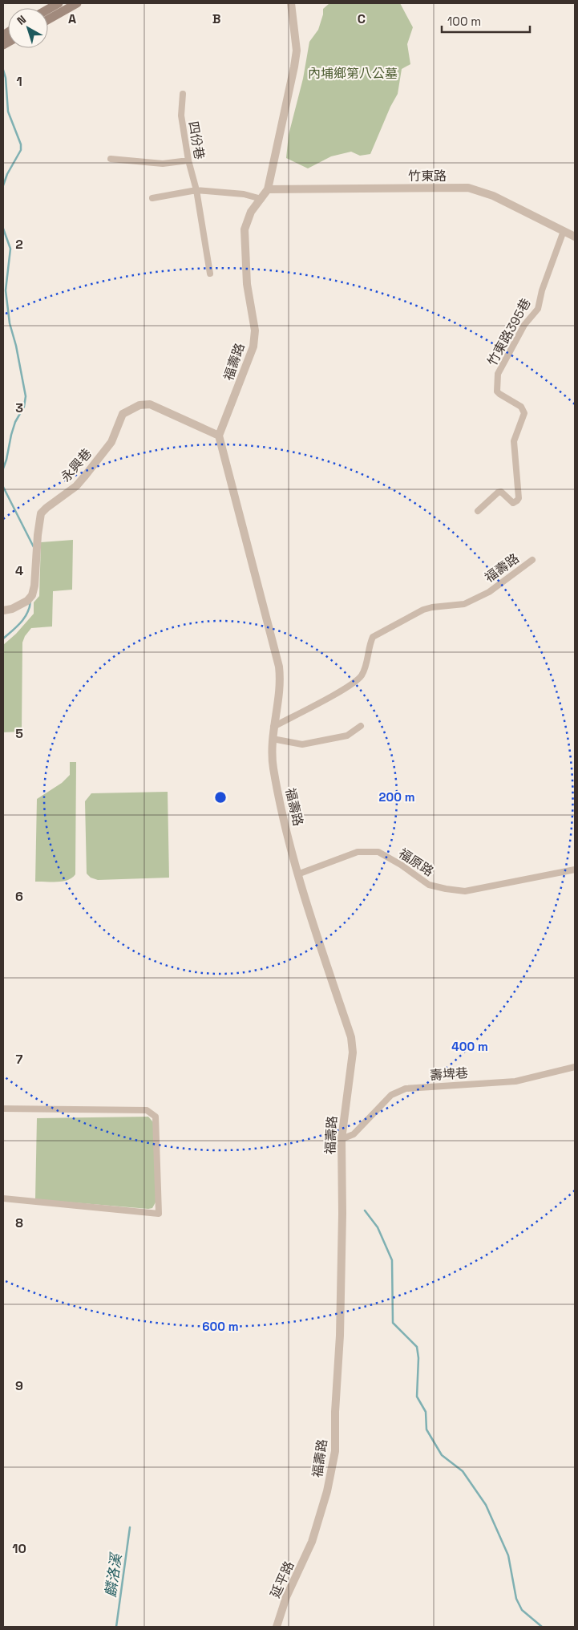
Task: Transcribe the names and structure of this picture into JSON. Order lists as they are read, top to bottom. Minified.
{"streets":{"street":["四份巷","竹東路","竹東路395巷","福壽路","永興巷","福原路","壽埤巷","延平路"]},"crossings":[["竹東路","竹東路395巷"],["竹東路","福壽路"],["福壽路","永興巷"],["福壽路","福原路"],["福壽路","壽埤巷"],["福壽路","延平路"]],"water":["麟洛溪"],"parks":["內埔鄉第八公墓"],"scale_bar":"100 m","north":"top left","grid":{"columns":["A","B","C"],"rows":["1","2","3","4","5","6","7","8","9","10"]},"rings":["200 m","400 m","600 m"]}
